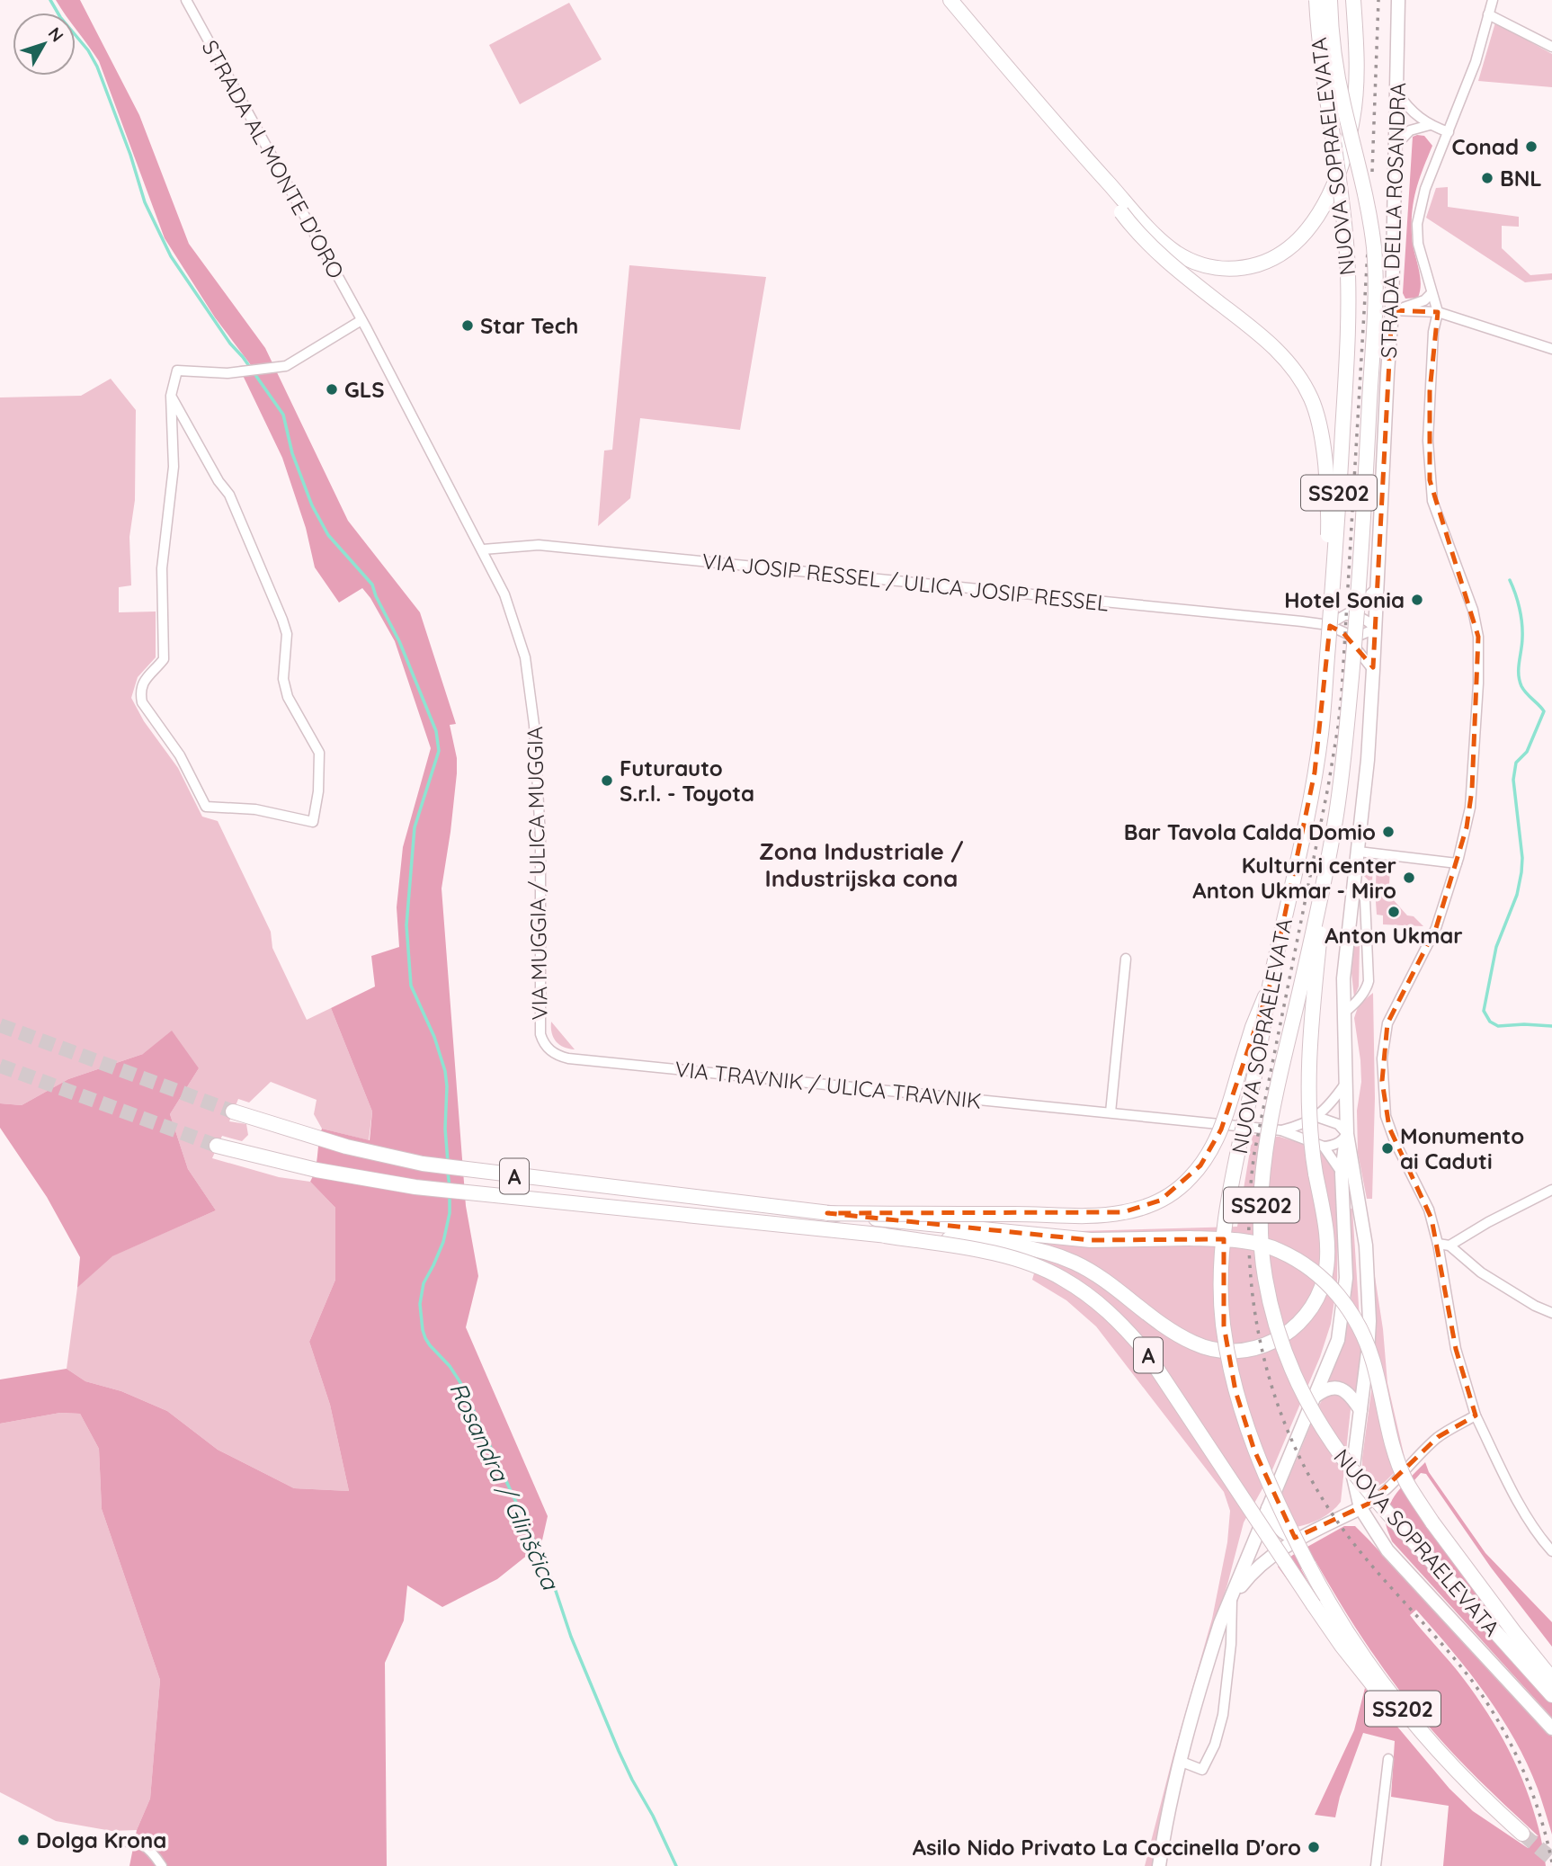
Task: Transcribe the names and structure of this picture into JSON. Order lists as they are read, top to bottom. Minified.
{"streets":{"highway":["NUOVA SOPRAELEVATA","SS202","A"],"main road":["STRADA DELLA ROSANDRA"],"street":["STRADA AL MONTE D'ORO","VIA JOSIP RESSEL / ULICA JOSIP RESSEL","VIA MUGGIA / ULICA MUGGIA","VIA TRAVNIK / ULICA TRAVNIK"]},"crossings":[["NUOVA SOPRAELEVATA","A"],["STRADA AL MONTE D'ORO","VIA MUGGIA / ULICA MUGGIA"],["STRADA DELLA ROSANDRA","VIA JOSIP RESSEL / ULICA JOSIP RESSEL"],["STRADA DELLA ROSANDRA","VIA TRAVNIK / ULICA TRAVNIK"],["VIA JOSIP RESSEL / ULICA JOSIP RESSEL","VIA MUGGIA / ULICA MUGGIA"],["VIA MUGGIA / ULICA MUGGIA","VIA TRAVNIK / ULICA TRAVNIK"]],"districts":["Zona Industriale / Industrijska cona"],"water":["Rosandra / Glinščica"],"places":["Conad","BNL","Star Tech","GLS","Hotel Sonia","Futurauto S.r.l. - Toyota","Bar Tavola Calda Domio","Kulturni center Anton Ukmar - Miro","Anton Ukmar","Monumento ai Caduti","Dolga Krona","Asilo Nido Privato La Coccinella D'oro"],"north":"top right"}
